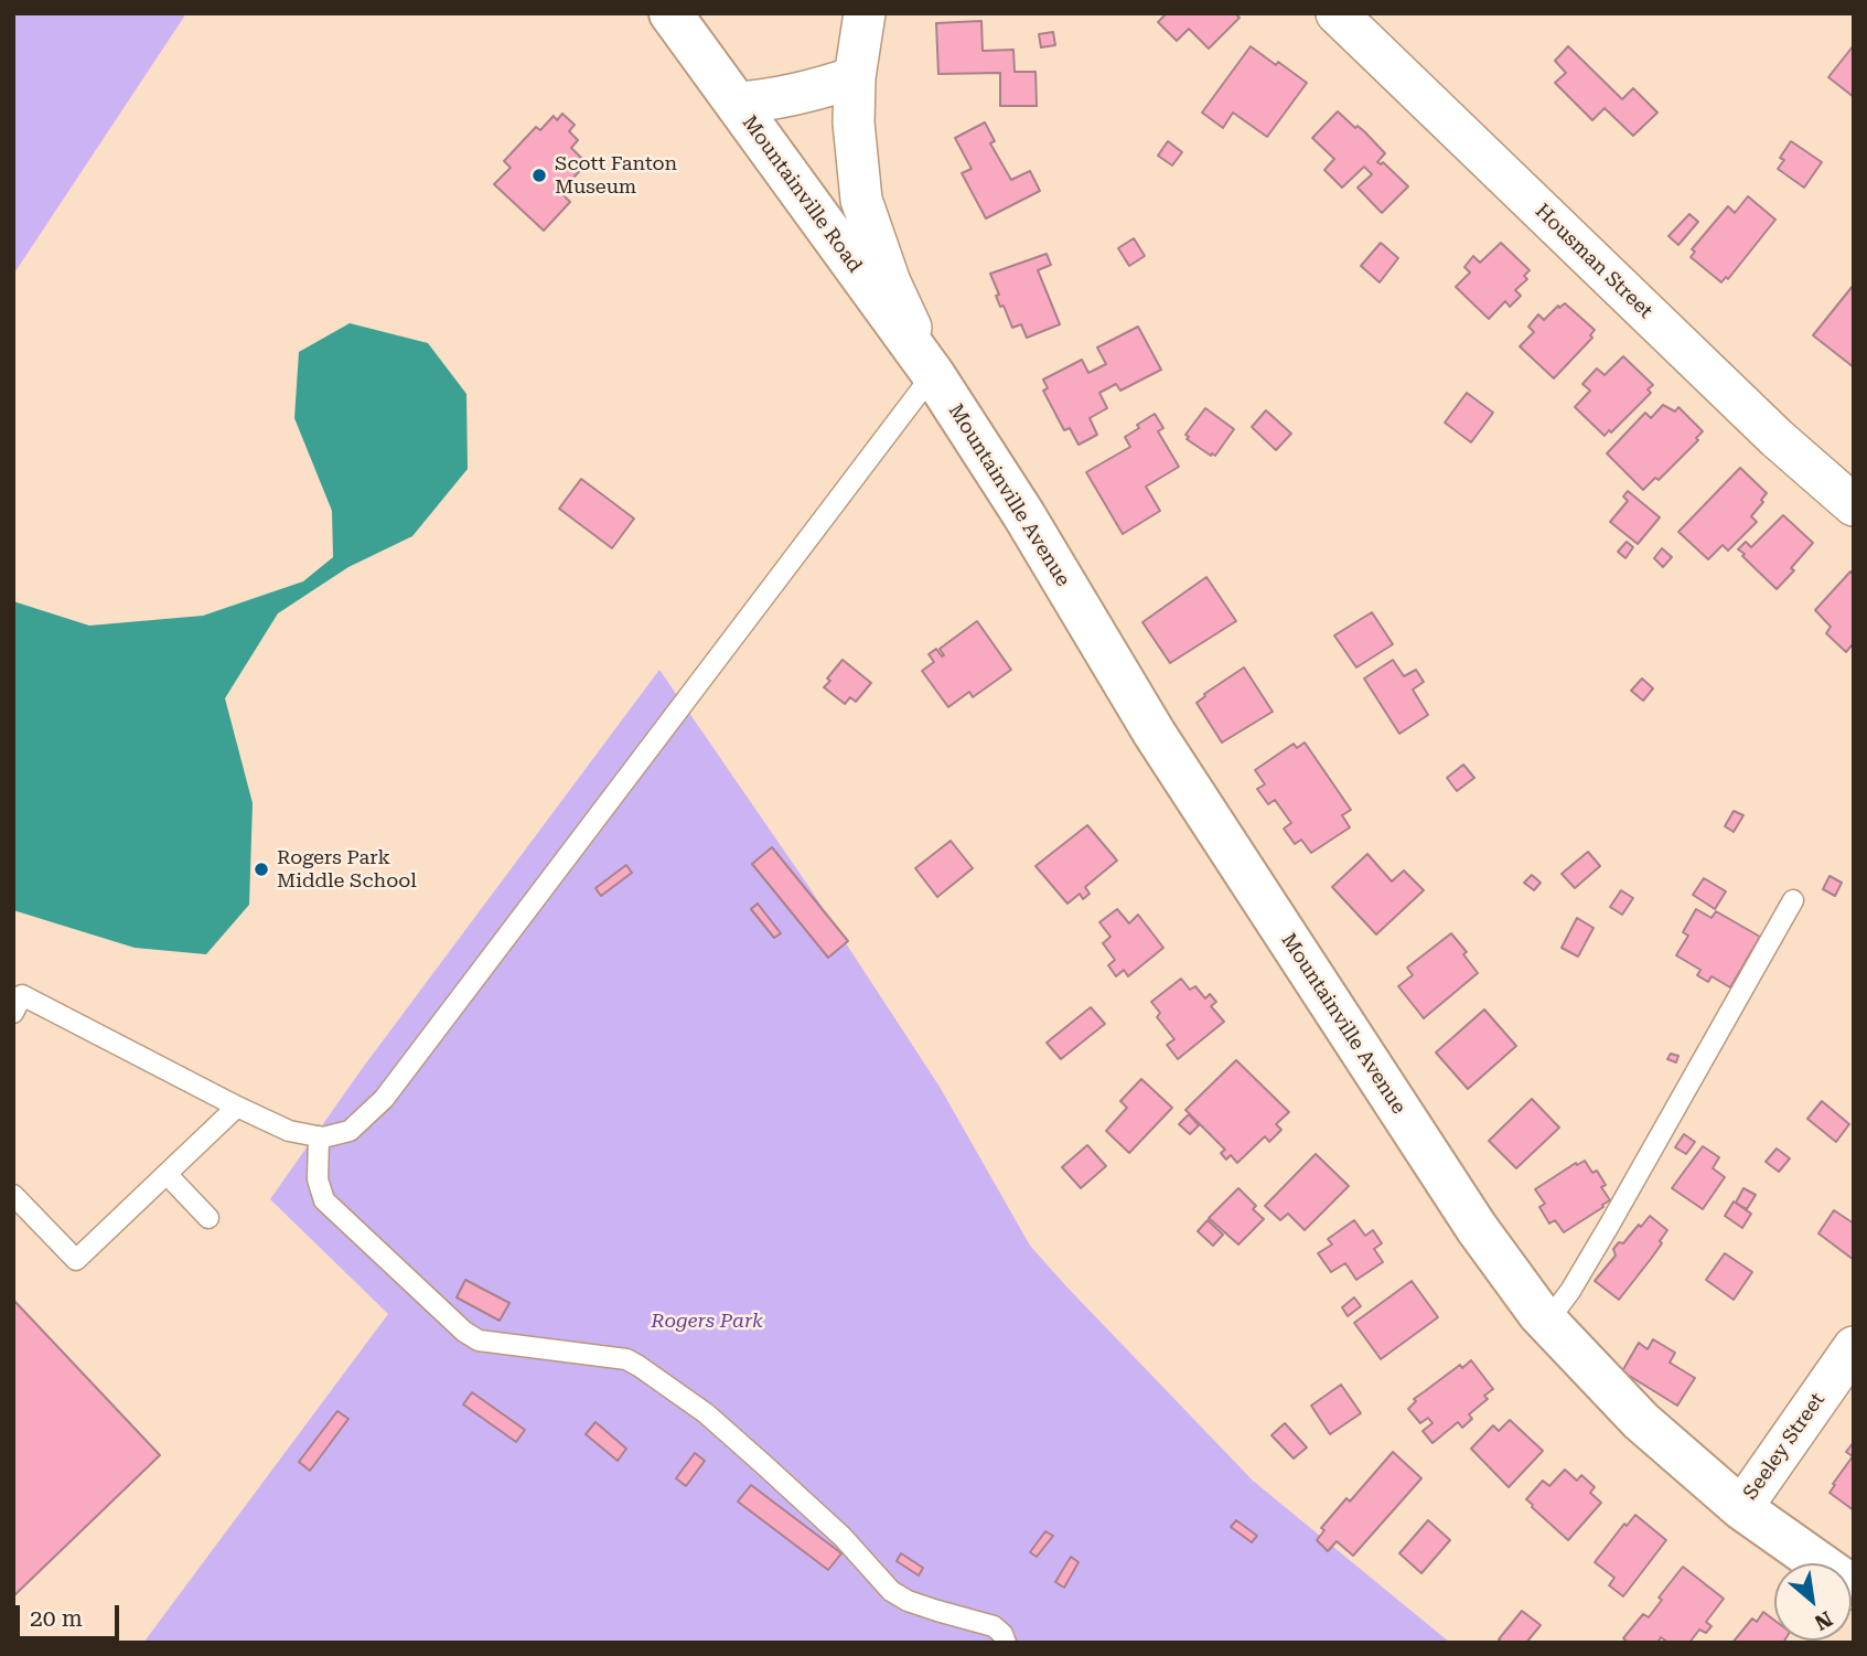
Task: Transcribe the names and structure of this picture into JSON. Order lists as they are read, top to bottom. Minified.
{"streets":{"street":["Mountainville Road","Housman Street","Mountainville Avenue","Seeley Street"]},"crossings":[["Mountainville Road","Mountainville Avenue"],["Mountainville Avenue","Seeley Street"]],"parks":["Rogers Park"],"places":["Scott Fanton Museum","Rogers Park Middle School"],"scale_bar":"20 m","north":"bottom right"}
